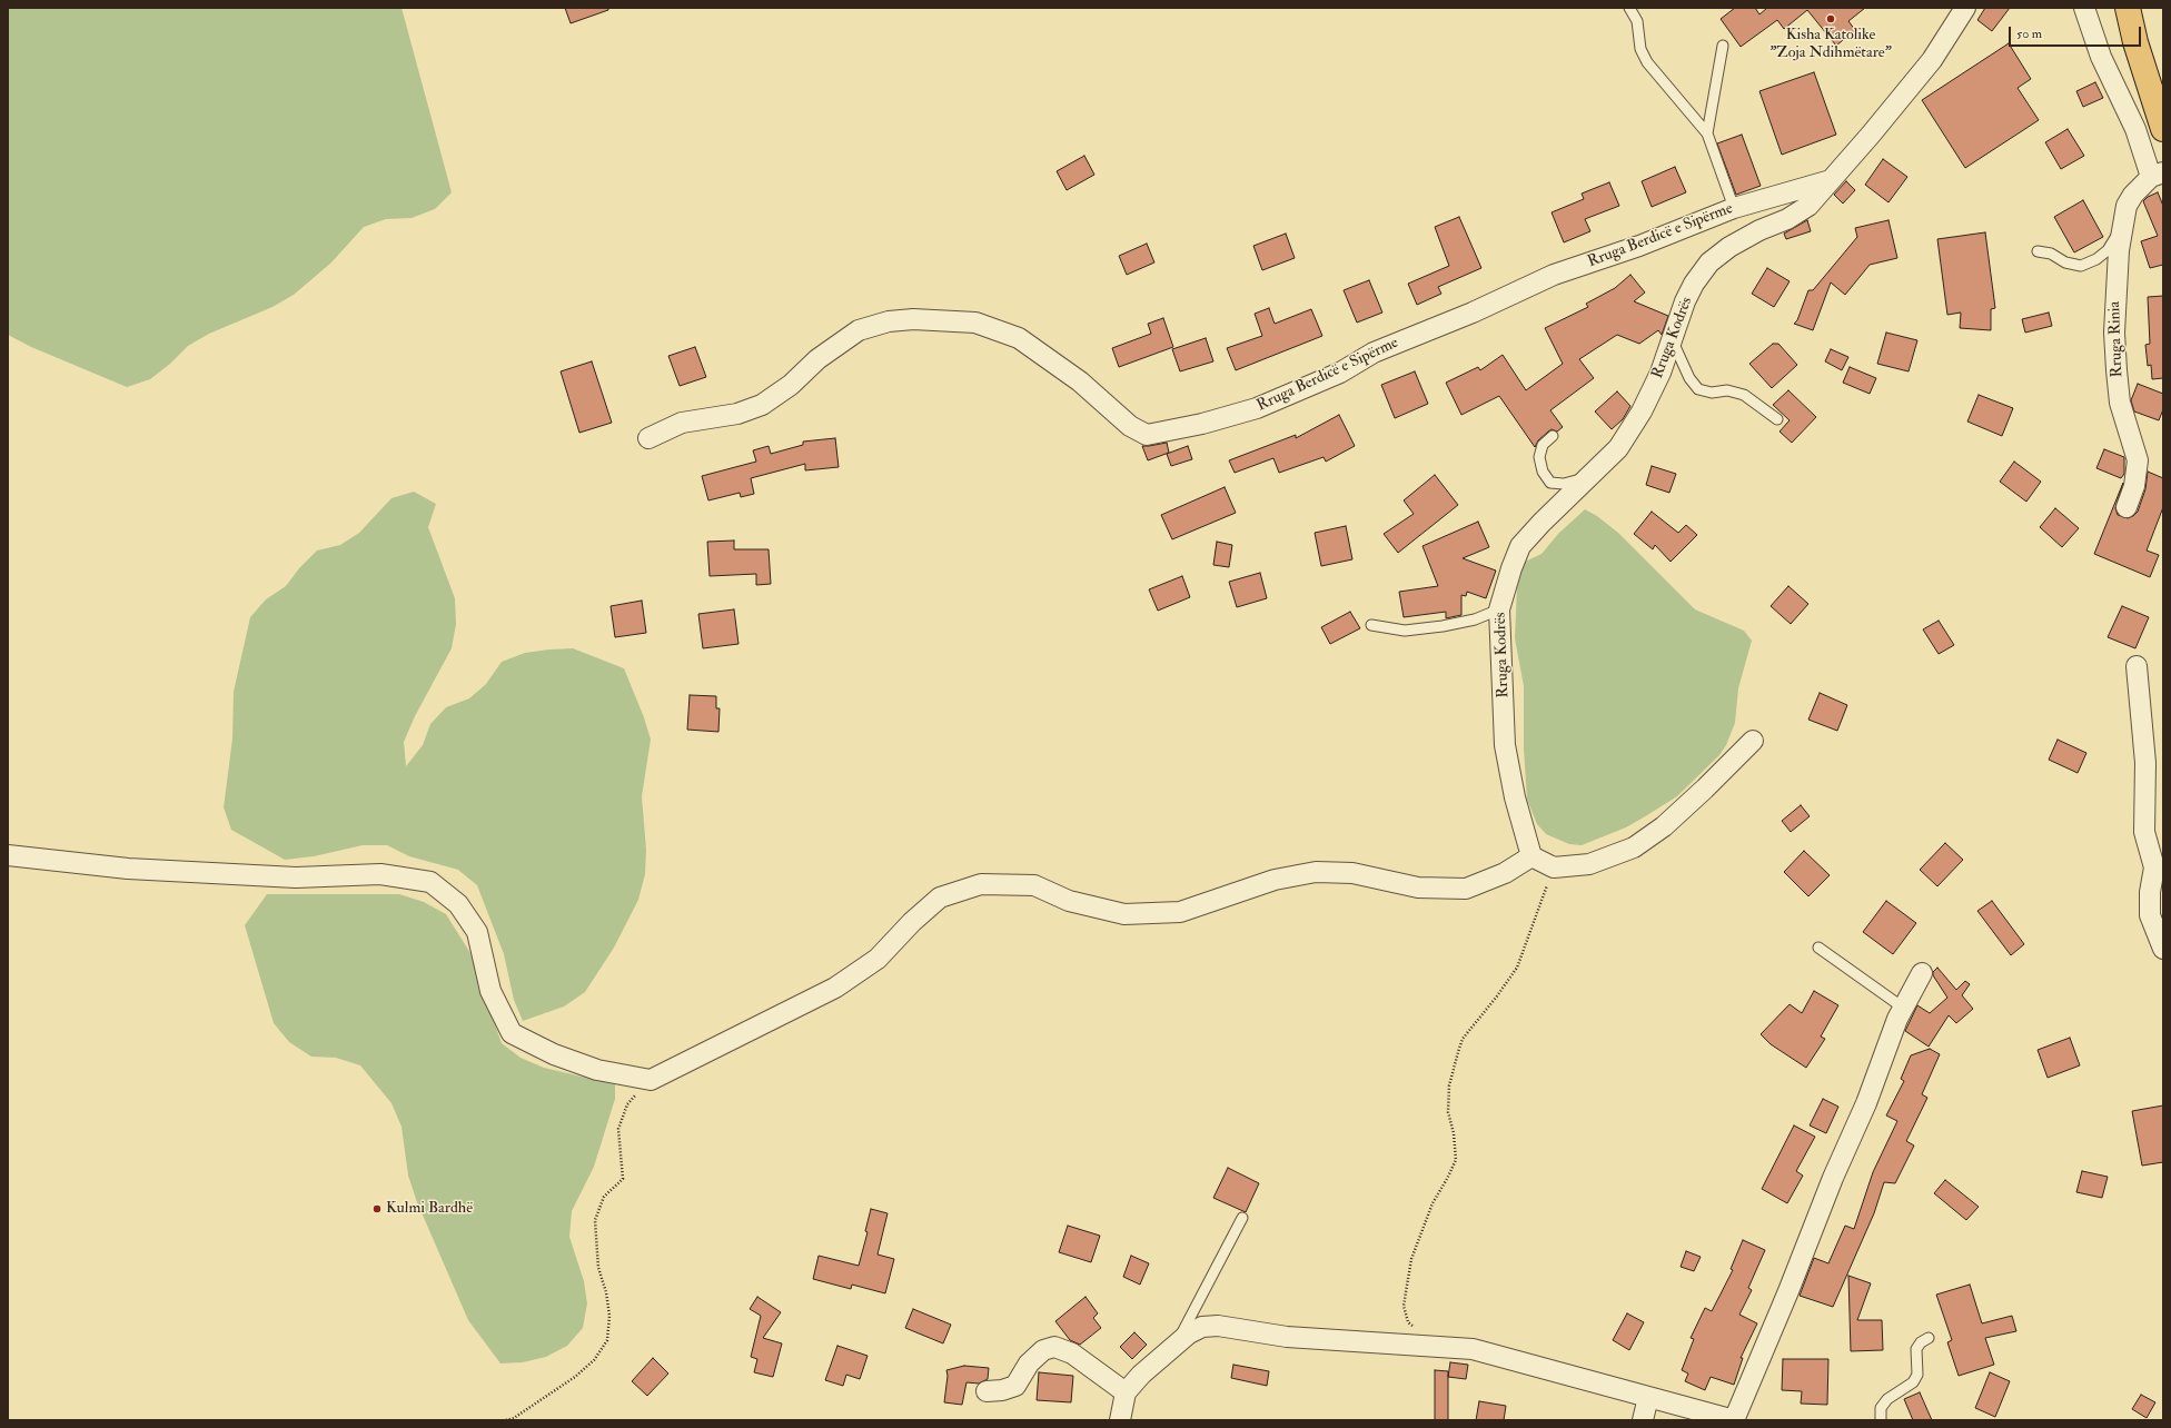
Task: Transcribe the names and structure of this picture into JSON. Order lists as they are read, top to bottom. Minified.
{"streets":{"street":["Rruga Berdicë e Sipërme","Rruga Kodrës","Rruga Rinia"]},"crossings":[["Rruga Berdicë e Sipërme","Rruga Kodrës"]],"places":["Kisha Katolike \"Zoja Ndihmëtare\"","Kulmi Bardhë"],"scale_bar":"50 m"}
